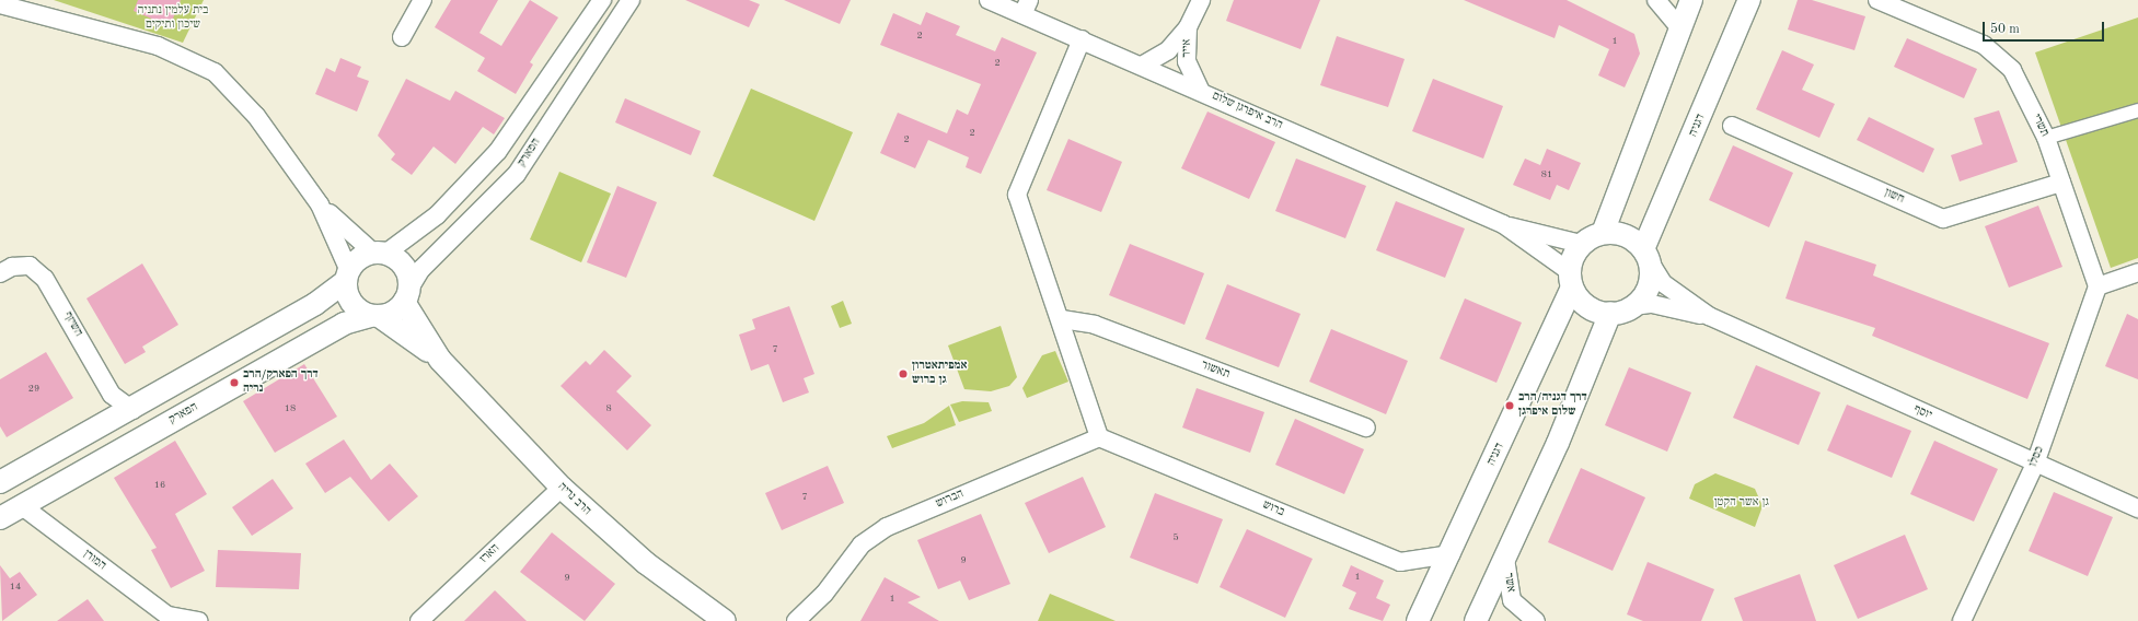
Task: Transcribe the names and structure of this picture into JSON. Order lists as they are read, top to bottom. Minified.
{"streets":{"street":["אייר","הרב איפרגן שלום","דגניה","תשרי","הפארק","חשון","השיזף","תאשור","יוסף","כסלו","הרב נריה","הברוש","ברוש","הארז","המורן","אשר"]},"crossings":[["אייר","הרב איפרגן שלום"],["הרב איפרגן שלום","דגניה"],["הרב איפרגן שלום","יוסף"],["דגניה","יוסף"],["דגניה","ברוש"],["תשרי","חשון"],["תשרי","כסלו"],["הפארק","הרב נריה"],["הפארק","המורן"],["יוסף","כסלו"],["הרב נריה","הארז"],["הברוש","ברוש"]],"parks":["בית עלמין נתניה שיכון ותיקים","גן אשר הקטן"],"places":["אמפיתאטרון גן ברוש","דרך הפארק/הרב נריה","דרך דגניה/הרב שלום איפרגן"],"house_numbers":["2","1","2","2","2","81","7","29","18","8","16","7","5","9","1","9","14","1"],"scale_bar":"50 m"}
